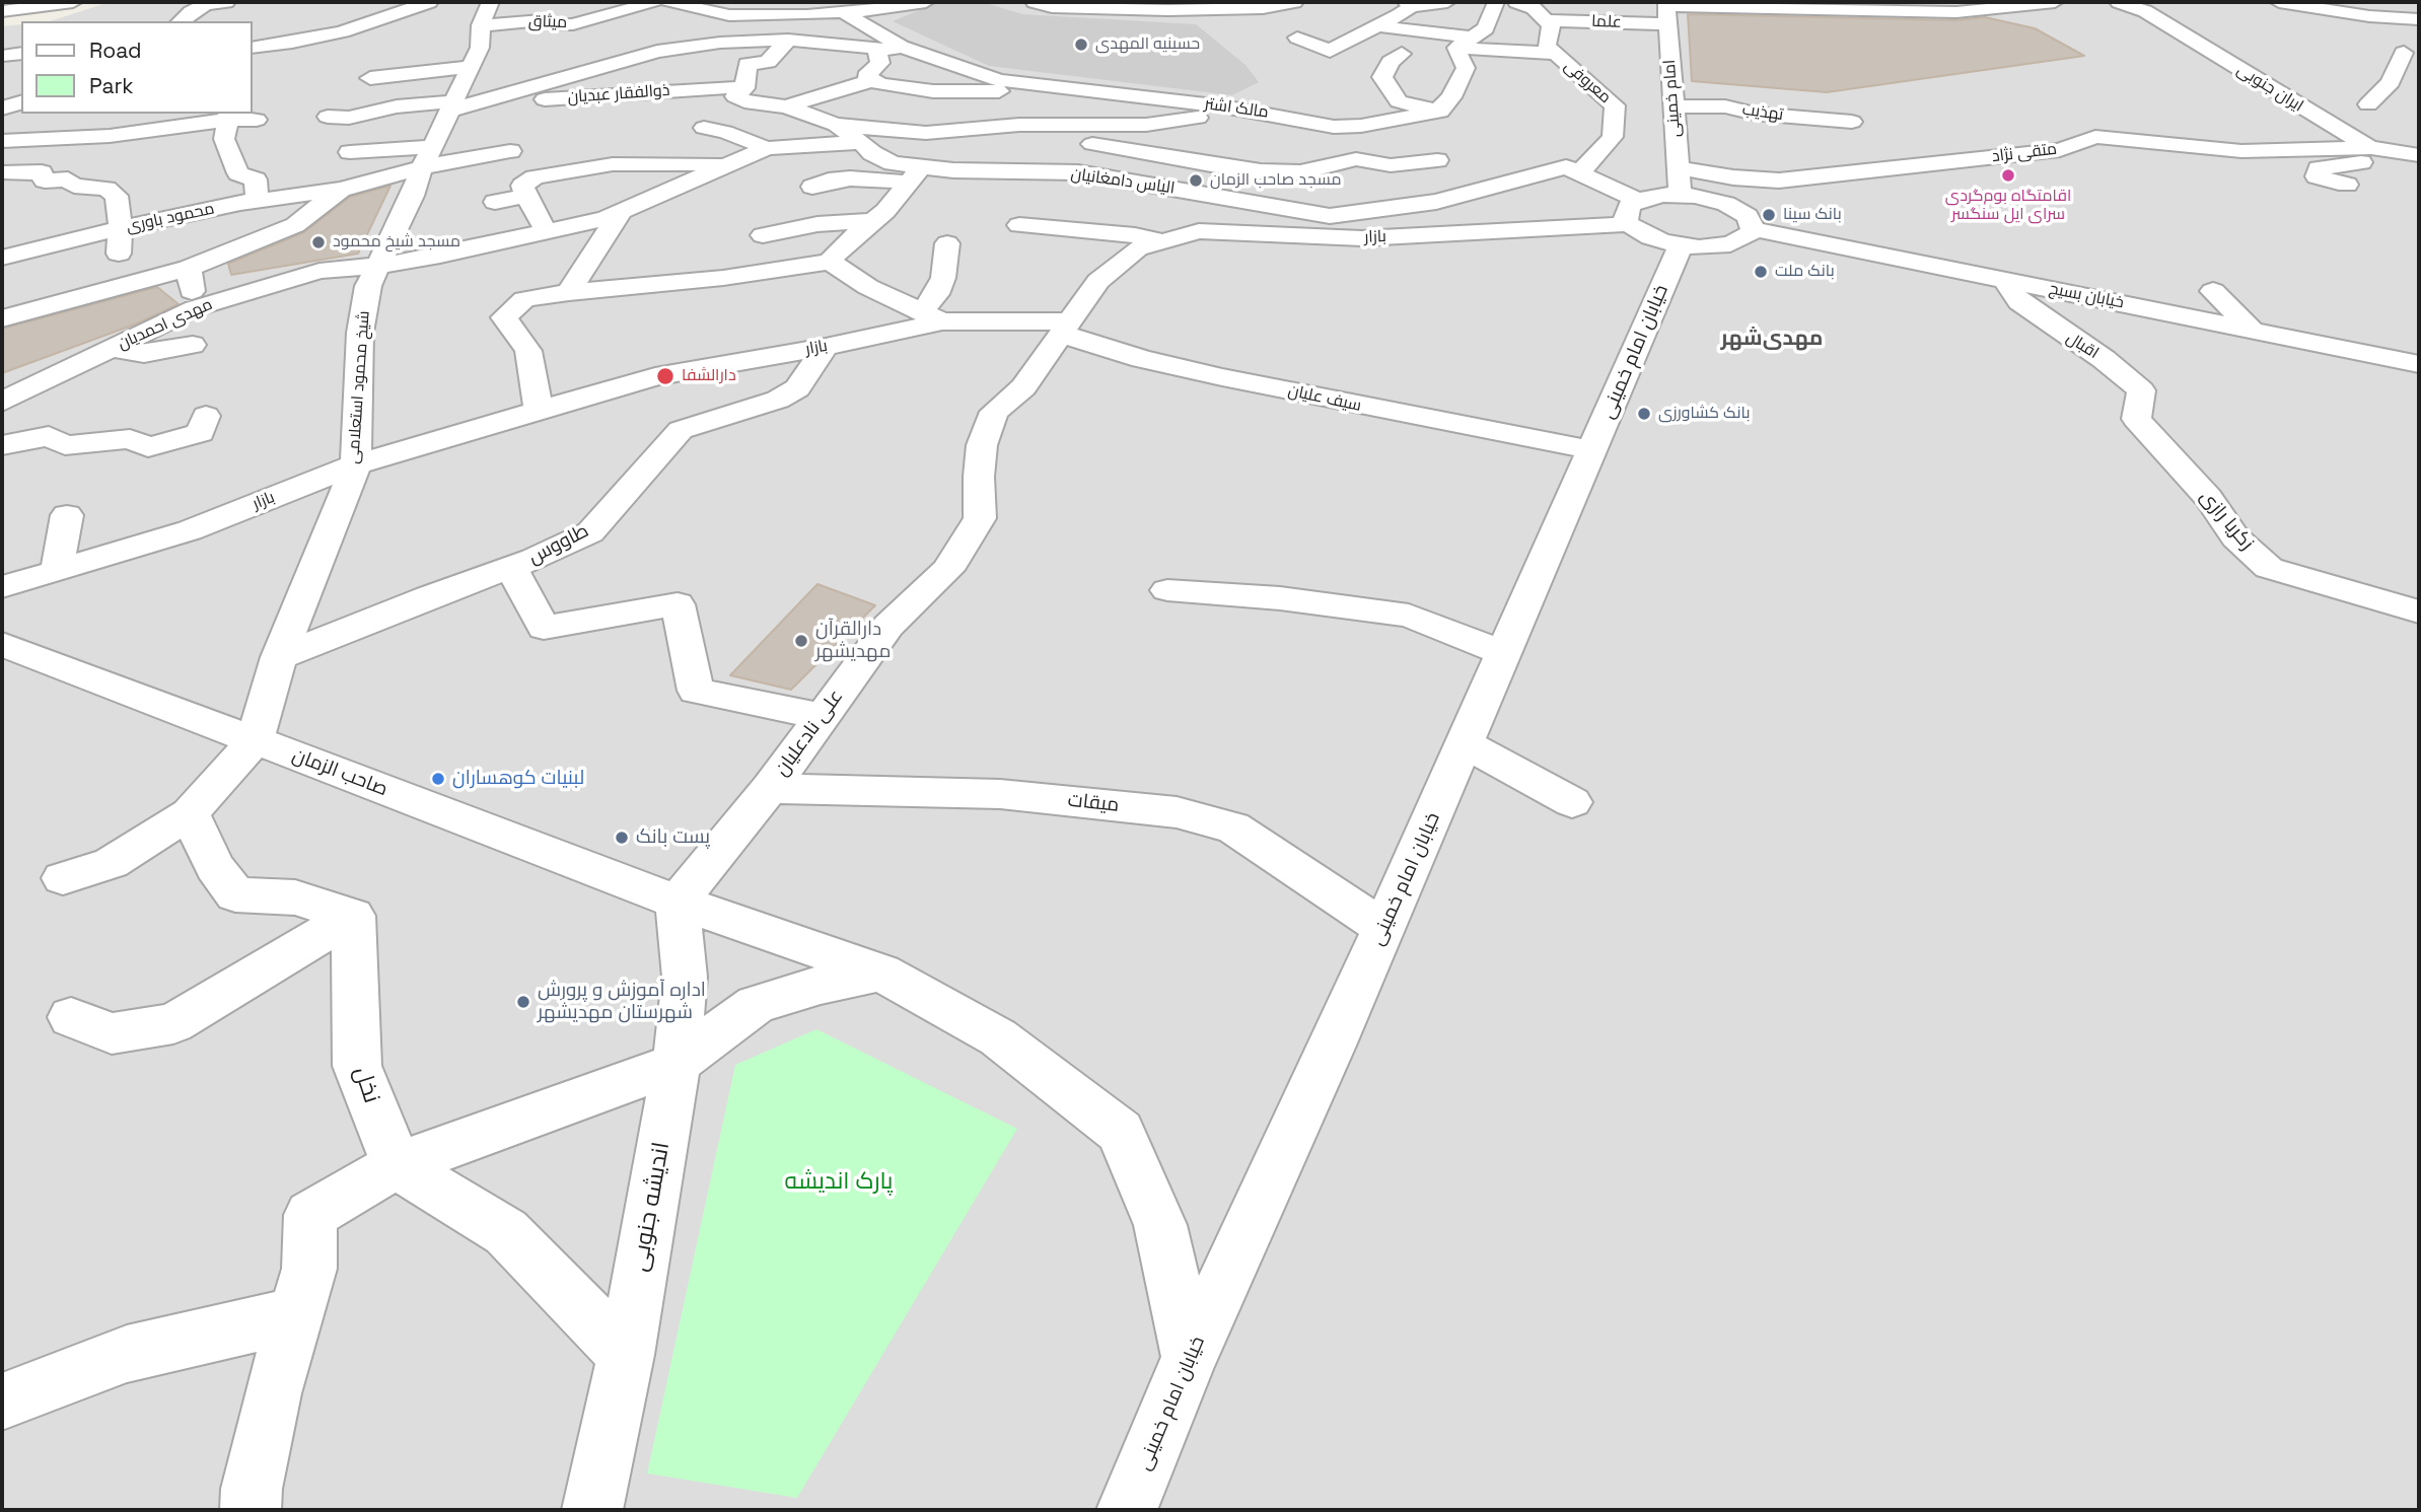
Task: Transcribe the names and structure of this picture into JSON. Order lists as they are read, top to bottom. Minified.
{"streets":{"street":["میثاق","علما","معروفی","ایران جنوبی","ذوالفقار عبدیان","امام خمینی","مالک اشتر","تهذیب","متقی نژاد","الیاس دامغانیان","محمود باوری","بازار","خیابان بسیج","مهدی احمدیان","اقبال","خیابان امام خمینی","شیخ محمود استعلامی","سیف علیان","زکریا رازی","طاووس","علی نادعلیان","صاحب الزمان","میقات","نخل","اندیشه جنوبی"]},"crossings":[["میثاق","شیخ محمود استعلامی"],["علما","معروفی"],["علما","امام خمینی"],["معروفی","الیاس دامغانیان"],["ایران جنوبی","متقی نژاد"],["ذوالفقار عبدیان","الیاس دامغانیان"],["امام خمینی","تهذیب"],["امام خمینی","متقی نژاد"],["بازار","شیخ محمود استعلامی"],["بازار","سیف علیان"],["بازار","طاووس"],["بازار","علی نادعلیان"],["خیابان بسیج","اقبال"],["مهدی احمدیان","شیخ محمود استعلامی"],["اقبال","زکریا رازی"],["خیابان امام خمینی","سیف علیان"],["خیابان امام خمینی","صاحب الزمان"],["خیابان امام خمینی","میقات"],["شیخ محمود استعلامی","طاووس"],["شیخ محمود استعلامی","صاحب الزمان"],["سیف علیان","علی نادعلیان"],["علی نادعلیان","صاحب الزمان"],["علی نادعلیان","میقات"],["علی نادعلیان","اندیشه جنوبی"],["صاحب الزمان","اندیشه جنوبی"]],"districts":["مهدی‌شهر"],"parks":["پارک اندیشه"],"places":["حسینیه المهدی","اقامتگاه بوم‌گردی سرای ایل سنگسر","مسجد صاحب الزمان","بانک سینا","مسجد شیخ محمود","بانک ملت","دارالشفا","بانک کشاورزی","دارالقرآن مهدیشهر","لبنیات کوهساران","پست بانک","اداره آموزش و پرورش شهرستان مهدیشهر"],"legend":["Road","Park"]}
